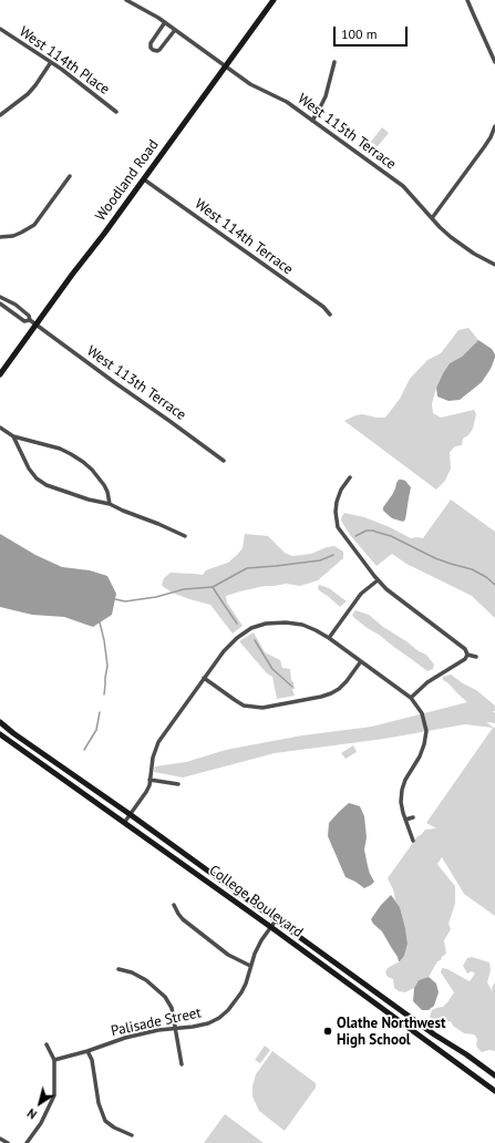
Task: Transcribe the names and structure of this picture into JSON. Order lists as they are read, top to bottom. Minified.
{"streets":{"main road":["Woodland Road","College Boulevard"],"street":["West 114th Place","West 115th Terrace","West 114th Terrace","West 113th Terrace","Palisade Street"]},"crossings":[["West 115th Terrace","Woodland Road"],["Woodland Road","West 114th Terrace"],["Woodland Road","West 113th Terrace"],["College Boulevard","Palisade Street"]],"places":["Olathe Northwest High School"],"scale_bar":"100 m","north":"bottom left"}
